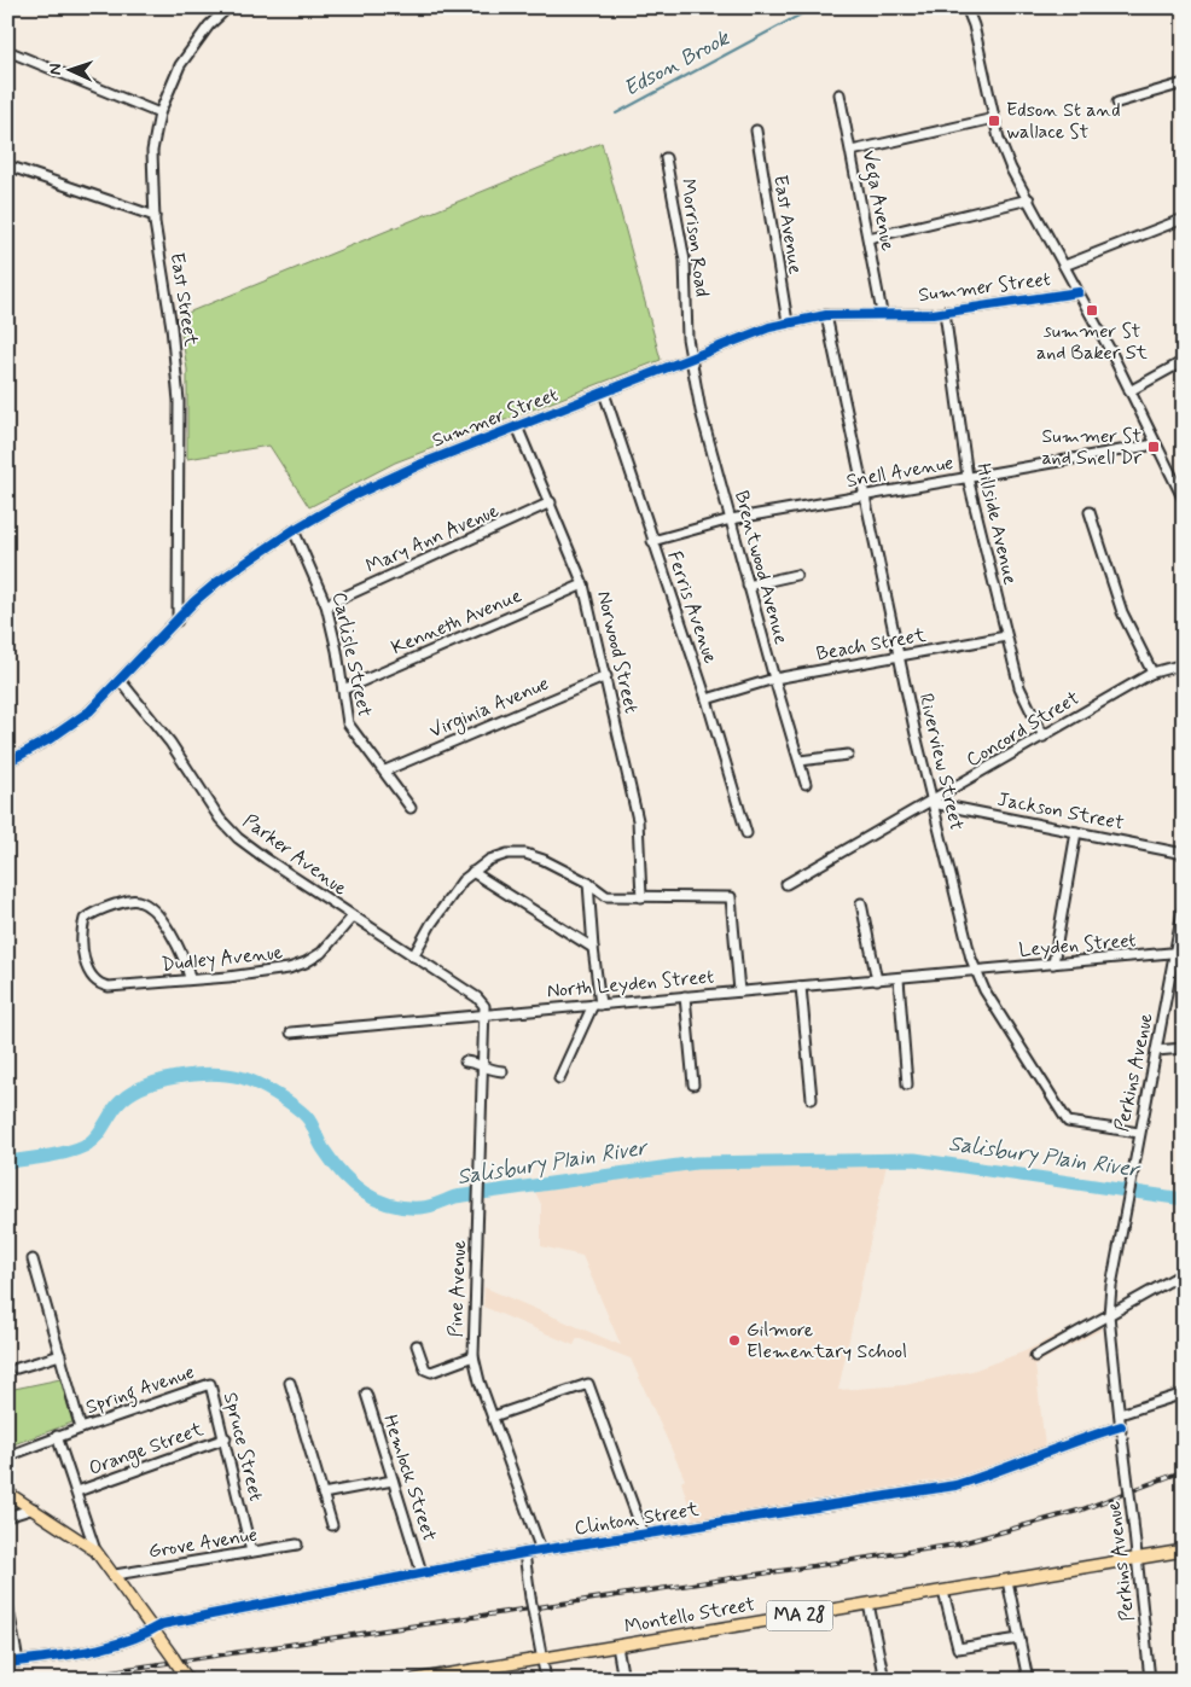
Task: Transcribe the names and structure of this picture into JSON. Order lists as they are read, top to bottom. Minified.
{"streets":{"main road":["Montello Street","MA 28"],"street":["Vega Avenue","East Avenue","Morrison Road","Summer Street","East Street","Snell Avenue","Hillside Avenue","Mary Ann Avenue","Brentwood Avenue","Ferris Avenue","Kenneth Avenue","Beach Street","Norwood Street","Carlisle Street","Virginia Avenue","Concord Street","Riverview Street","Jackson Street","Parker Avenue","Leyden Street","Dudley Avenue","North Leyden Street","Perkins Avenue","Pine Avenue","Spring Avenue","Spruce Street","Orange Street","Hemlock Street","Clinton Street","Grove Avenue"]},"crossings":[["Vega Avenue","Summer Street"],["East Avenue","Summer Street"],["Morrison Road","Summer Street"],["Morrison Road","Brentwood Avenue"],["Summer Street","East Street"],["Summer Street","Snell Avenue"],["Summer Street","Hillside Avenue"],["Summer Street","Brentwood Avenue"],["Summer Street","Ferris Avenue"],["Summer Street","Norwood Street"],["Summer Street","Carlisle Street"],["Summer Street","Riverview Street"],["Summer Street","Parker Avenue"],["Snell Avenue","Hillside Avenue"],["Snell Avenue","Brentwood Avenue"],["Snell Avenue","Ferris Avenue"],["Snell Avenue","Riverview Street"],["Hillside Avenue","Beach Street"],["Hillside Avenue","Concord Street"],["Mary Ann Avenue","Norwood Street"],["Mary Ann Avenue","Carlisle Street"],["Brentwood Avenue","Beach Street"],["Ferris Avenue","Beach Street"],["Kenneth Avenue","Norwood Street"],["Kenneth Avenue","Carlisle Street"],["Beach Street","Riverview Street"],["Norwood Street","Virginia Avenue"],["Carlisle Street","Virginia Avenue"],["Concord Street","Riverview Street"],["Concord Street","Jackson Street"],["Riverview Street","Jackson Street"],["Riverview Street","Leyden Street"],["Riverview Street","North Leyden Street"],["Riverview Street","Perkins Avenue"],["Parker Avenue","Dudley Avenue"],["Parker Avenue","North Leyden Street"],["Parker Avenue","Pine Avenue"],["Leyden Street","North Leyden Street"],["Leyden Street","Perkins Avenue"],["North Leyden Street","Pine Avenue"],["Perkins Avenue","Clinton Street"],["Perkins Avenue","Montello Street"],["Pine Avenue","Clinton Street"],["Spring Avenue","Spruce Street"],["Spruce Street","Orange Street"],["Spruce Street","Grove Avenue"],["Hemlock Street","Clinton Street"]],"water":["Edson Brook","Salisbury Plain River"],"places":{"transit":["Edson St and wallace St","summer St and Baker St","Summer St and Snell Dr"],"other":["Gilmore Elementary School"]},"north":"left"}
